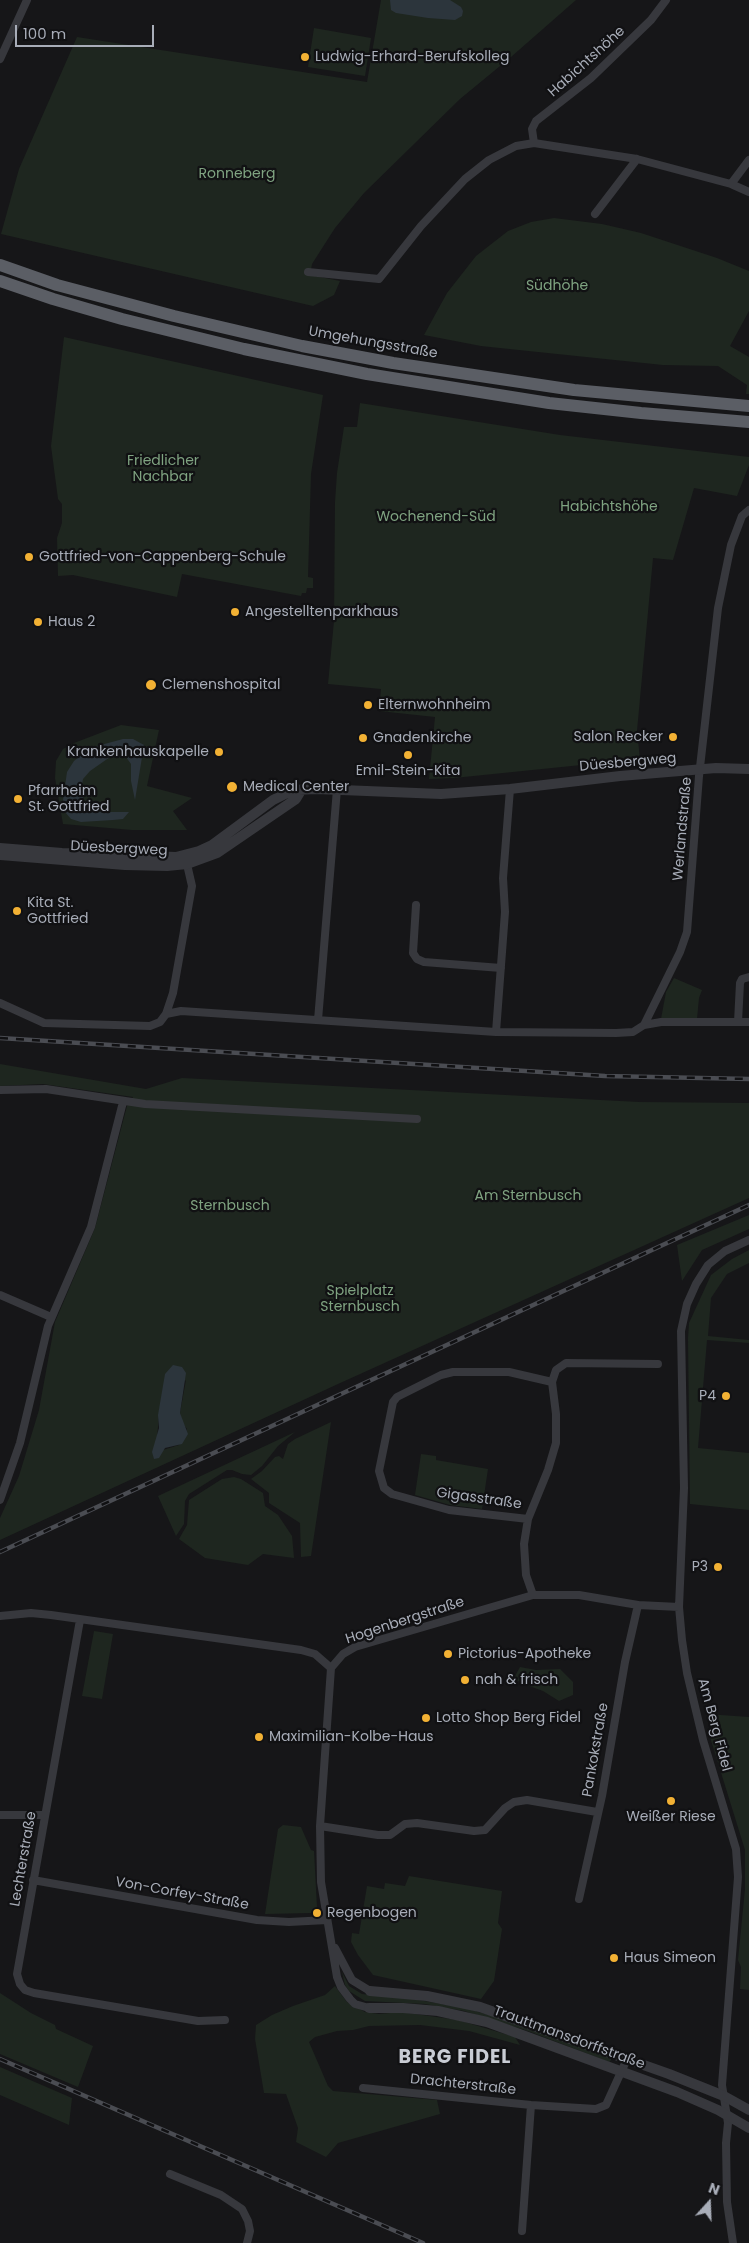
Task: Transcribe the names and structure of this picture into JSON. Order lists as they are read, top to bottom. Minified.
{"streets":{"highway":["Umgehungsstraße"],"street":["Habichtshöhe","Düesbergweg","Werlandstraße","Gigasstraße","Hogenbergstraße","Am Berg Fidel","Pankokstraße","Lechterstraße","Von-Corfey-Straße","Trauttmansdorffstraße","Drachterstraße"]},"crossings":[["Düesbergweg","Werlandstraße"],["Hogenbergstraße","Am Berg Fidel"],["Hogenbergstraße","Pankokstraße"],["Am Berg Fidel","Trauttmansdorffstraße"],["Lechterstraße","Von-Corfey-Straße"],["Trauttmansdorffstraße","Drachterstraße"]],"districts":["BERG FIDEL"],"parks":["Ronneberg","Südhöhe","Friedlicher Nachbar","Habichtshöhe","Wochenend-Süd","Am Sternbusch","Sternbusch","Spielplatz Sternbusch"],"places":["Ludwig-Erhard-Berufskolleg","Gottfried-von-Cappenberg-Schule","Angestelltenparkhaus","Haus 2","Clemenshospital","Elternwohnheim","Salon Recker","Gnadenkirche","Krankenhauskapelle","Emil-Stein-Kita","Medical Center","Pfarrheim St. Gottfried","Kita St. Gottfried","P4","P3","Pictorius-Apotheke","nah & frisch","Lotto Shop Berg Fidel","Maximilian-Kolbe-Haus","Weißer Riese","Regenbogen","Haus Simeon"],"scale_bar":"100 m","north":"top"}
